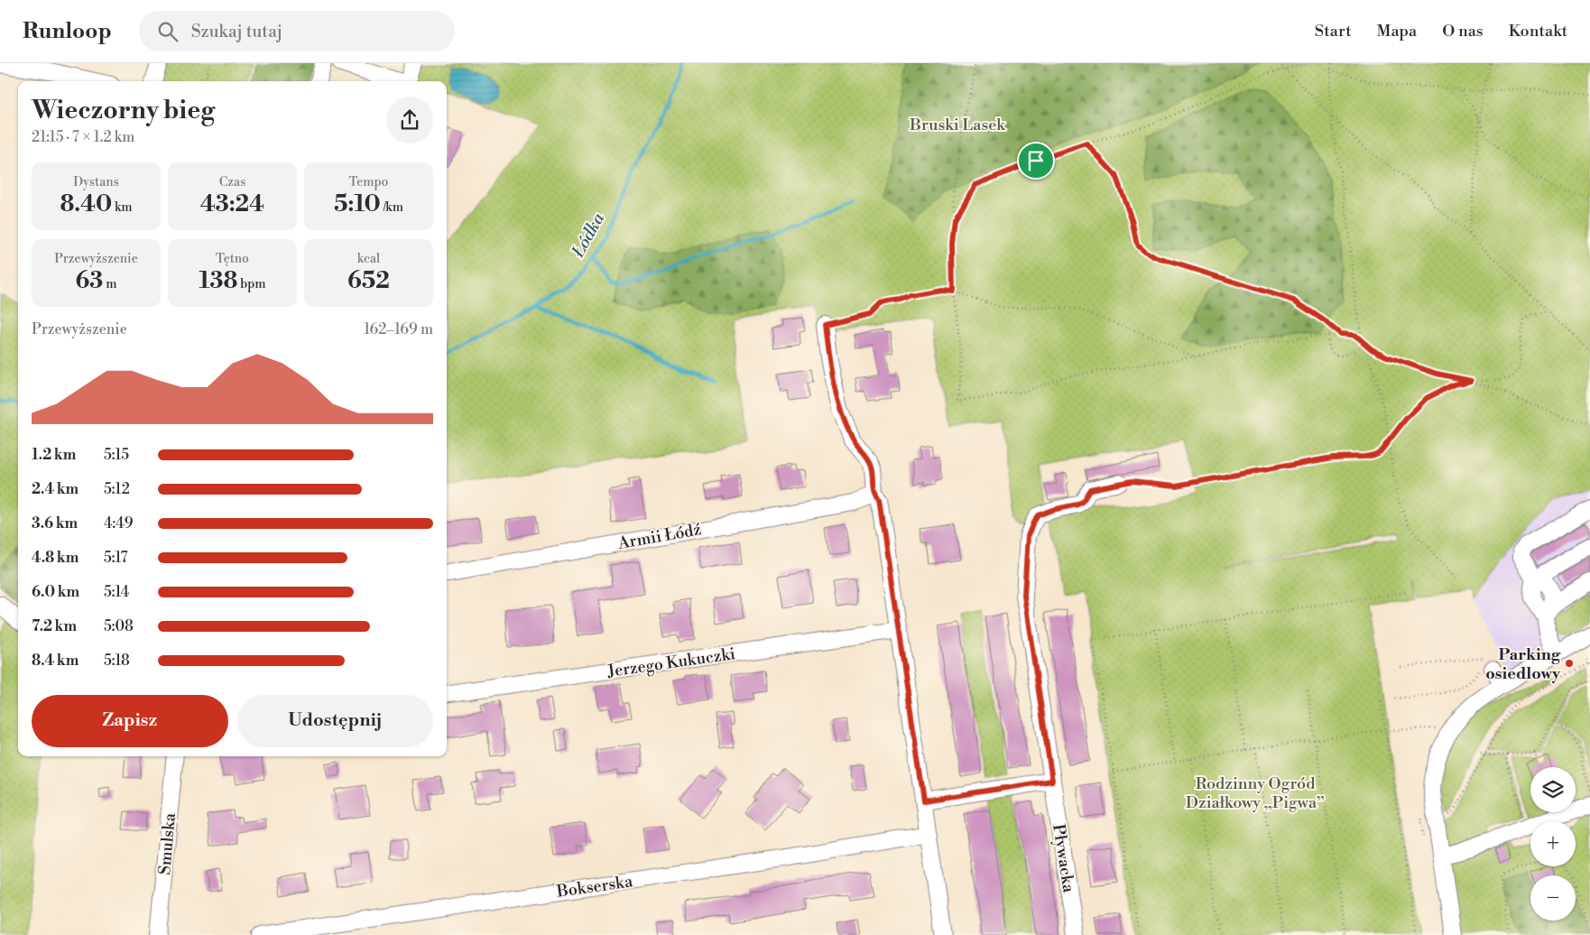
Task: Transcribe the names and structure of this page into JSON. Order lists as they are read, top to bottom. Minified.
{"streets":{"street":["Armii Łódź","Jerzego Kukuczki","Smulska","Pływacka","Bokserska"]},"water":["Łódka"],"parks":["Bruski Lasek","Rodzinny Ogród Działkowy „Pigwa”"],"places":["Parking osiedlowy"],"page":{"header":"Runloop","search":"Szukaj tutaj","nav":["Start","Mapa","O nas","Kontakt"],"heading":["Wieczorny bieg","21:15 · 7 × 1.2 km"],"stats":[["Dystans","8.40 km"],["Czas","43:24"],["Tempo","5:10 /km"],["Przewyższenie","63 m"],["Tętno","138 bpm"],["kcal","652"]],"chart":["Przewyższenie","162–169 m"],"list":[{"name":"1.2 km","note":"5:15"},{"name":"2.4 km","note":"5:12"},{"name":"3.6 km","note":"4:49"},{"name":"4.8 km","note":"5:17"},{"name":"6.0 km","note":"5:14"},{"name":"7.2 km","note":"5:08"},{"name":"8.4 km","note":"5:18"}],"buttons":["Zapisz","Udostępnij"],"map_buttons":["+","−"]}}
